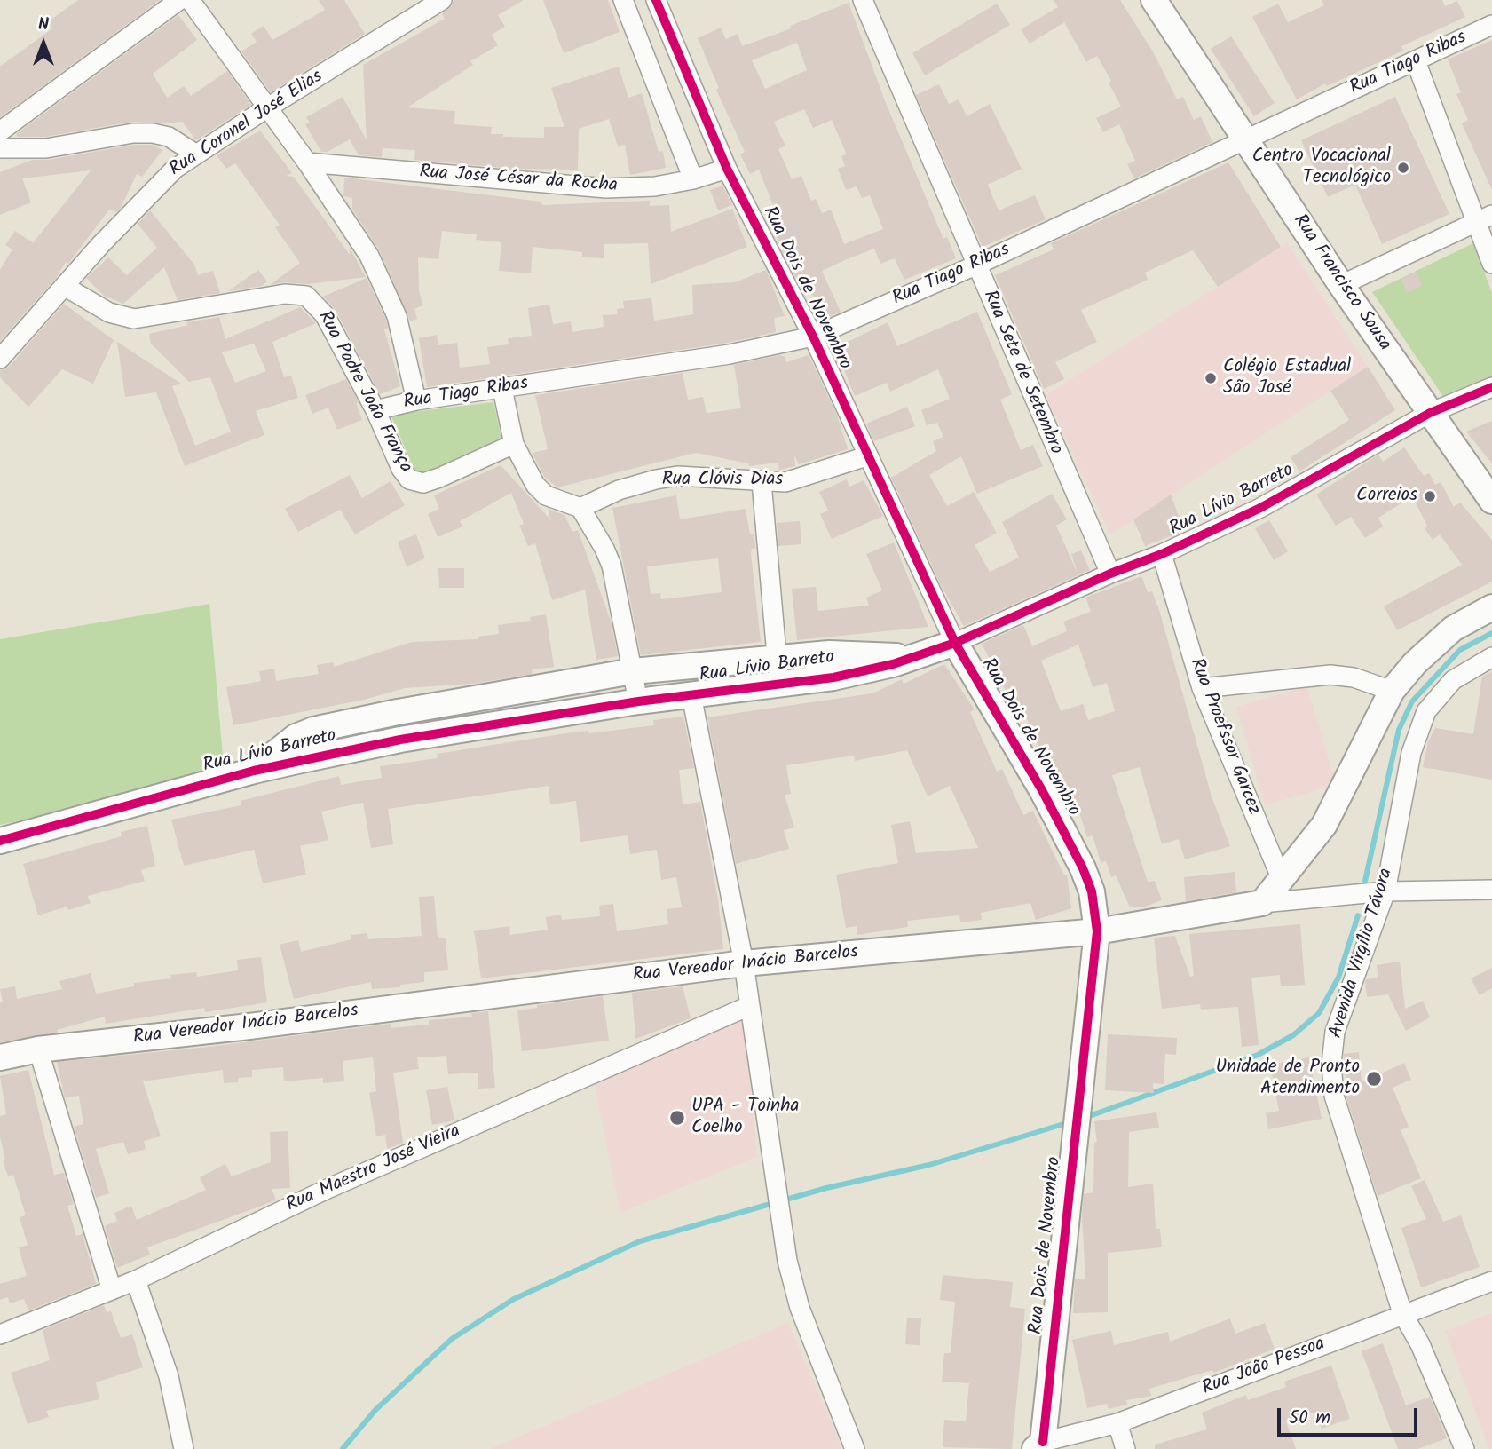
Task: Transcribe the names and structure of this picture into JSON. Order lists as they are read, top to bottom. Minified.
{"streets":{"street":["Rua Tiago Ribas","Rua Coronel José Elias","Rua José César da Rocha","Rua Francisco Sousa","Rua Dois de Novembro","Rua Sete de Setembro","Rua Padre João França","Rua Clóvis Dias","Rua Lívio Barreto","Rua Proefssor Garcez","Avenida Virgílio Távora","Rua Vereador Inácio Barcelos","Rua Maestro José Vieira","Rua João Pessoa"]},"crossings":[["Rua Tiago Ribas","Rua Francisco Sousa"],["Rua Tiago Ribas","Rua Dois de Novembro"],["Rua Tiago Ribas","Rua Sete de Setembro"],["Rua Tiago Ribas","Rua Padre João França"],["Rua Coronel José Elias","Rua Padre João França"],["Rua José César da Rocha","Rua Dois de Novembro"],["Rua Francisco Sousa","Rua Lívio Barreto"],["Rua Dois de Novembro","Rua Clóvis Dias"],["Rua Dois de Novembro","Rua Lívio Barreto"],["Rua Dois de Novembro","Rua Vereador Inácio Barcelos"],["Rua Dois de Novembro","Rua João Pessoa"],["Rua Sete de Setembro","Rua Lívio Barreto"],["Rua Lívio Barreto","Rua Proefssor Garcez"],["Avenida Virgílio Távora","Rua Vereador Inácio Barcelos"],["Avenida Virgílio Távora","Rua João Pessoa"]],"places":["Centro Vocacional Tecnológico","Colégio Estadual São José","Correios","Unidade de Pronto Atendimento","UPA - Toinha Coelho"],"scale_bar":"50 m","north":"top"}
